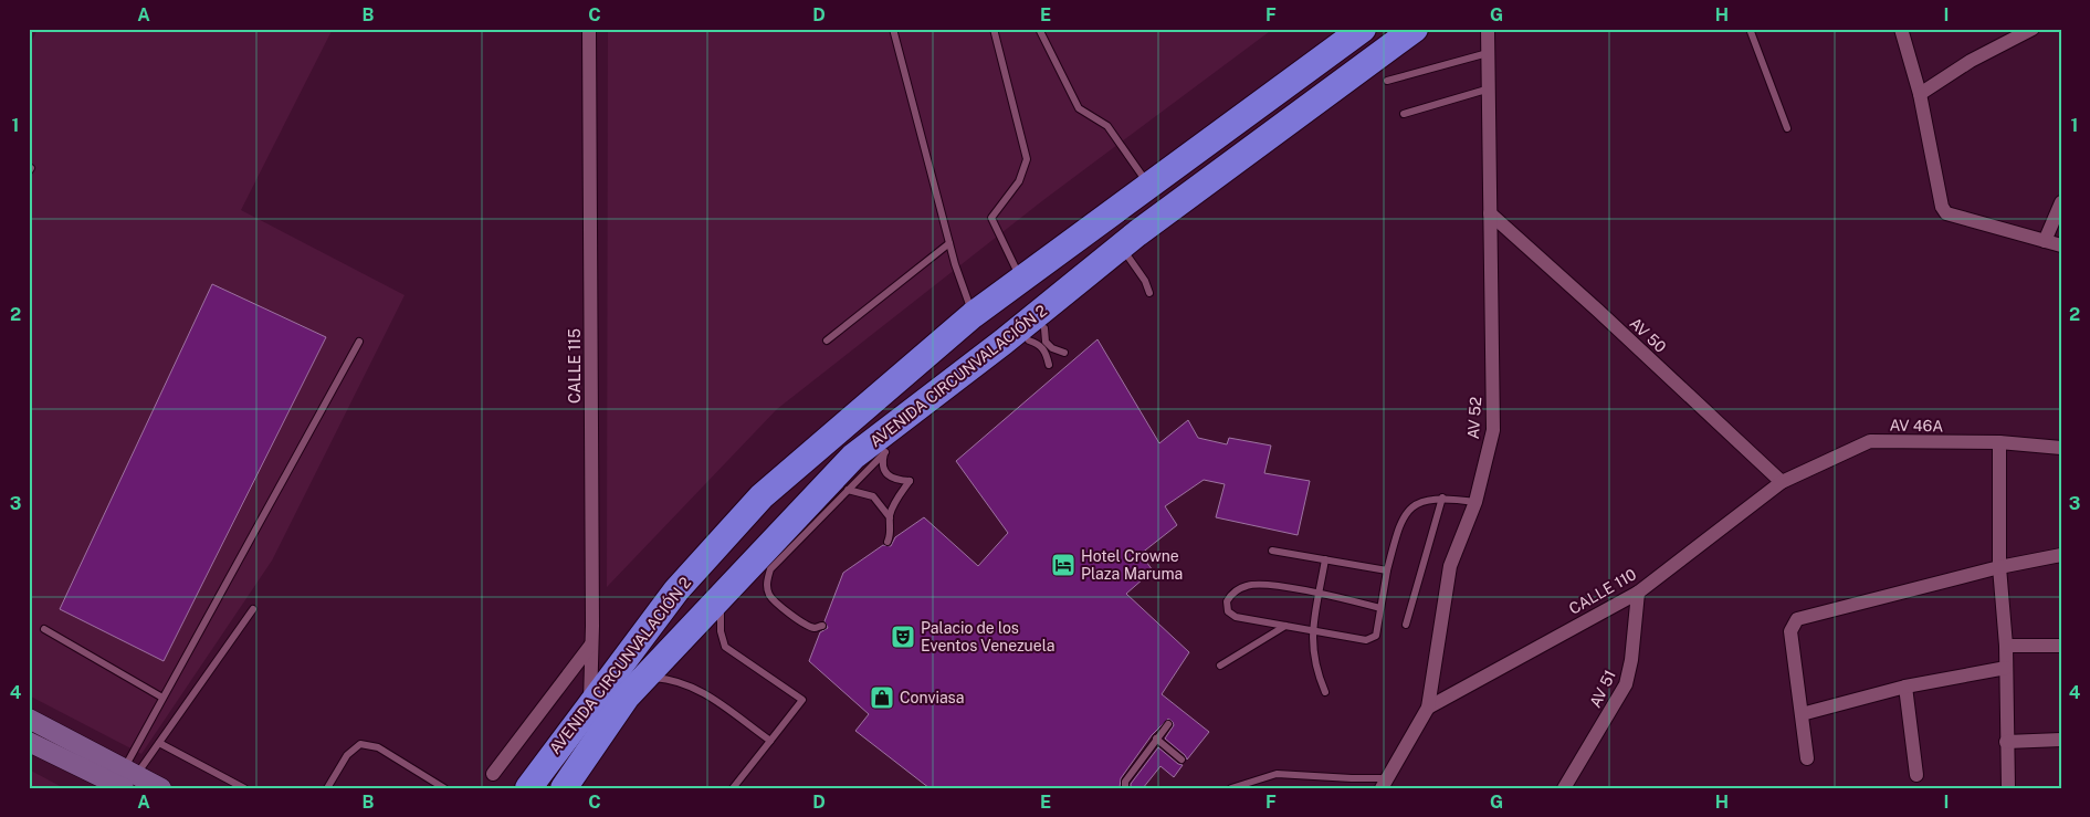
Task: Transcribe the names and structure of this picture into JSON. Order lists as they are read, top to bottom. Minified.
{"streets":{"highway":["AVENIDA CIRCUNVALACIÓN 2"],"street":["AV 50","CALLE 115","AV 52","AV 46A","CALLE 110","AV 51"]},"crossings":[["AV 50","AV 52"],["AV 50","AV 46A"],["AV 50","CALLE 110"],["CALLE 115","AVENIDA CIRCUNVALACIÓN 2"],["AV 52","CALLE 110"],["AV 46A","CALLE 110"],["CALLE 110","AV 51"]],"places":{"hotel":["Hotel Crowne Plaza Maruma"],"theatre":["Palacio de los Eventos Venezuela"],"shop":["Conviasa"]},"grid":{"columns":["A","B","C","D","E","F","G","H","I"],"rows":["1","2","3","4"]}}
